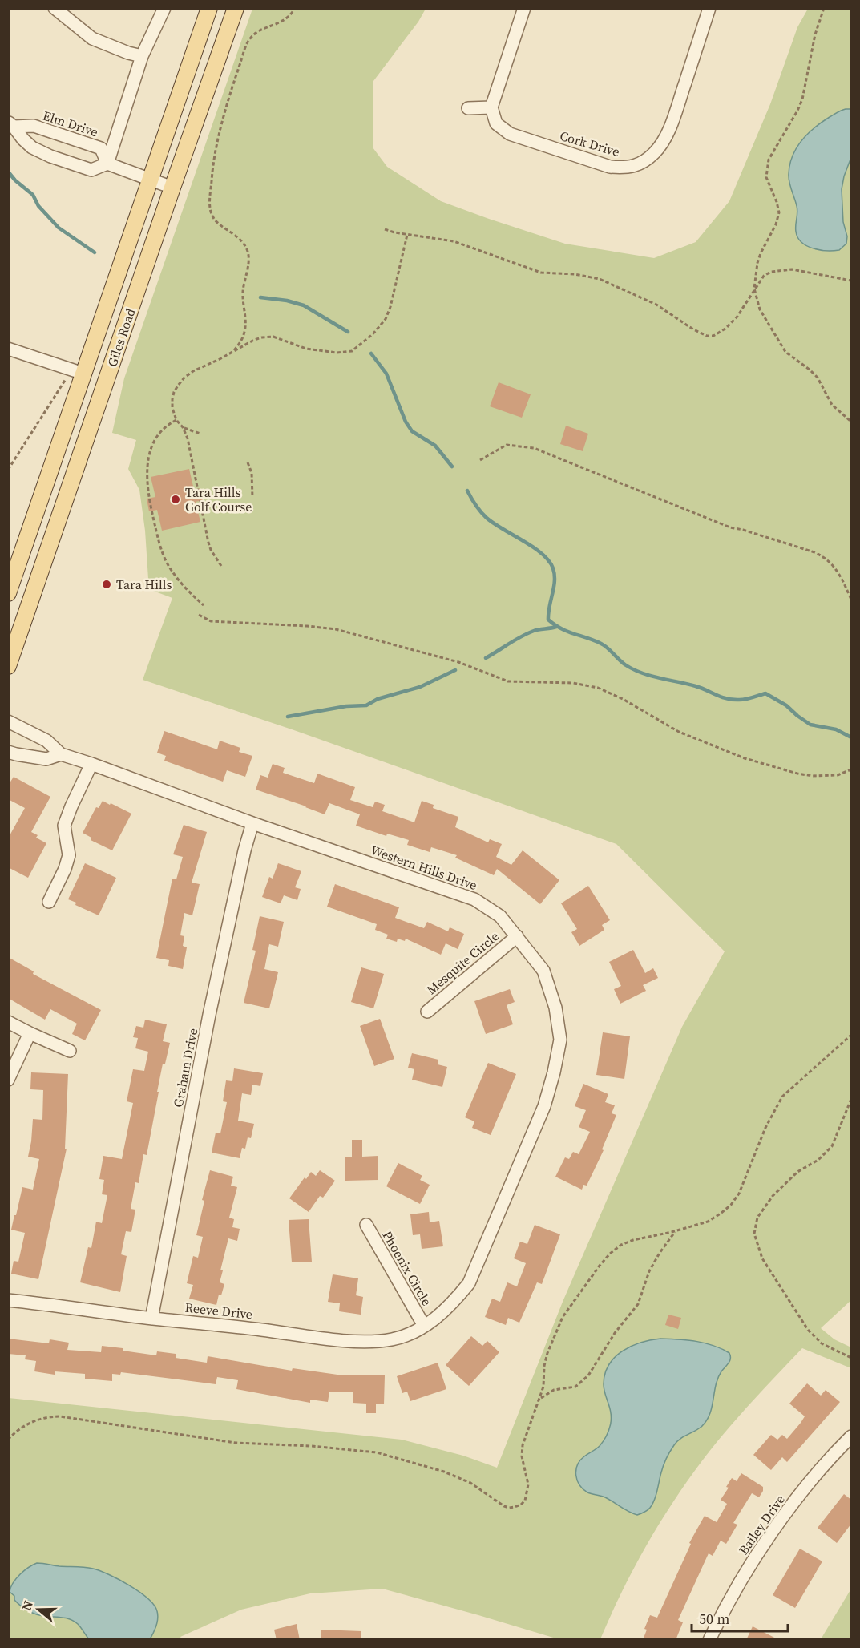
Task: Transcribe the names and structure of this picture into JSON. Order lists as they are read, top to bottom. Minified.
{"streets":{"main road":["Giles Road"],"street":["Elm Drive","Cork Drive","Western Hills Drive","Mesquite Circle","Graham Drive","Phoenix Circle","Reeve Drive","Bailey Drive"]},"crossings":[["Western Hills Drive","Mesquite Circle"],["Western Hills Drive","Graham Drive"],["Western Hills Drive","Phoenix Circle"],["Western Hills Drive","Reeve Drive"],["Graham Drive","Reeve Drive"],["Phoenix Circle","Reeve Drive"]],"places":["Tara Hills Golf Course","Tara Hills"],"scale_bar":"50 m","north":"left"}
